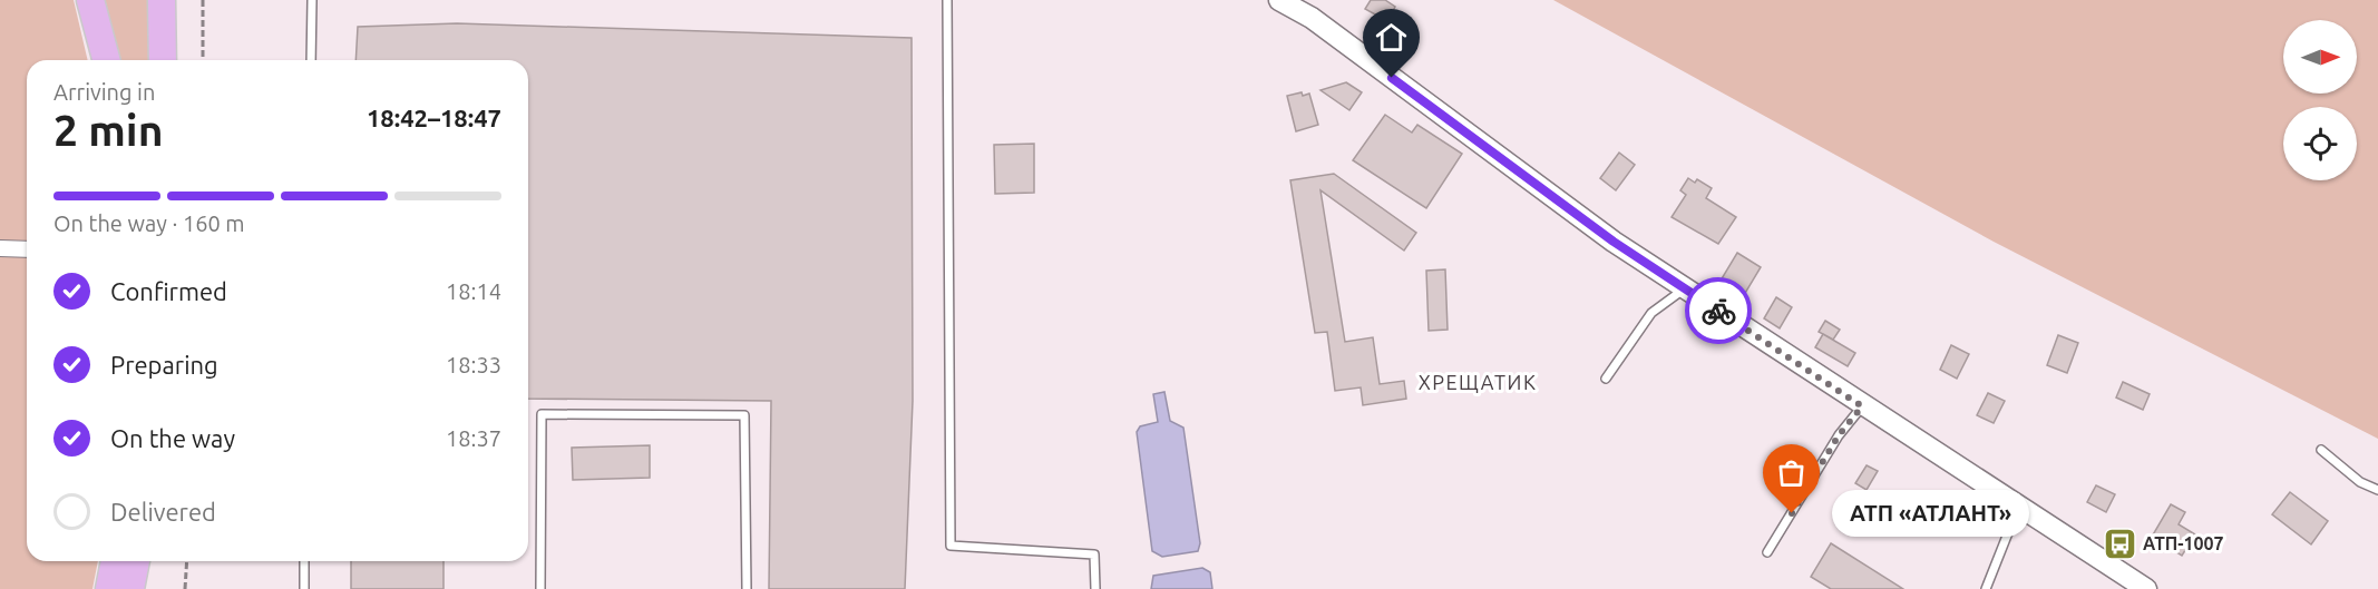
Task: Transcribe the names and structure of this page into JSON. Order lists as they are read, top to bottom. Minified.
{"districts":["ХРЕЩАТИК"],"places":{"other":["АТП «АТЛАНТ»"],"bus stop":["АТП-1007"]},"north":"right","page":{"heading":["2 min","Arriving in","18:42–18:47"],"bar":"On the way · 160 m","list":[["Confirmed","18:14"],["Preparing","18:33"],["On the way","18:37"],"Delivered"],"bubble":"АТП «АТЛАНТ»"}}
